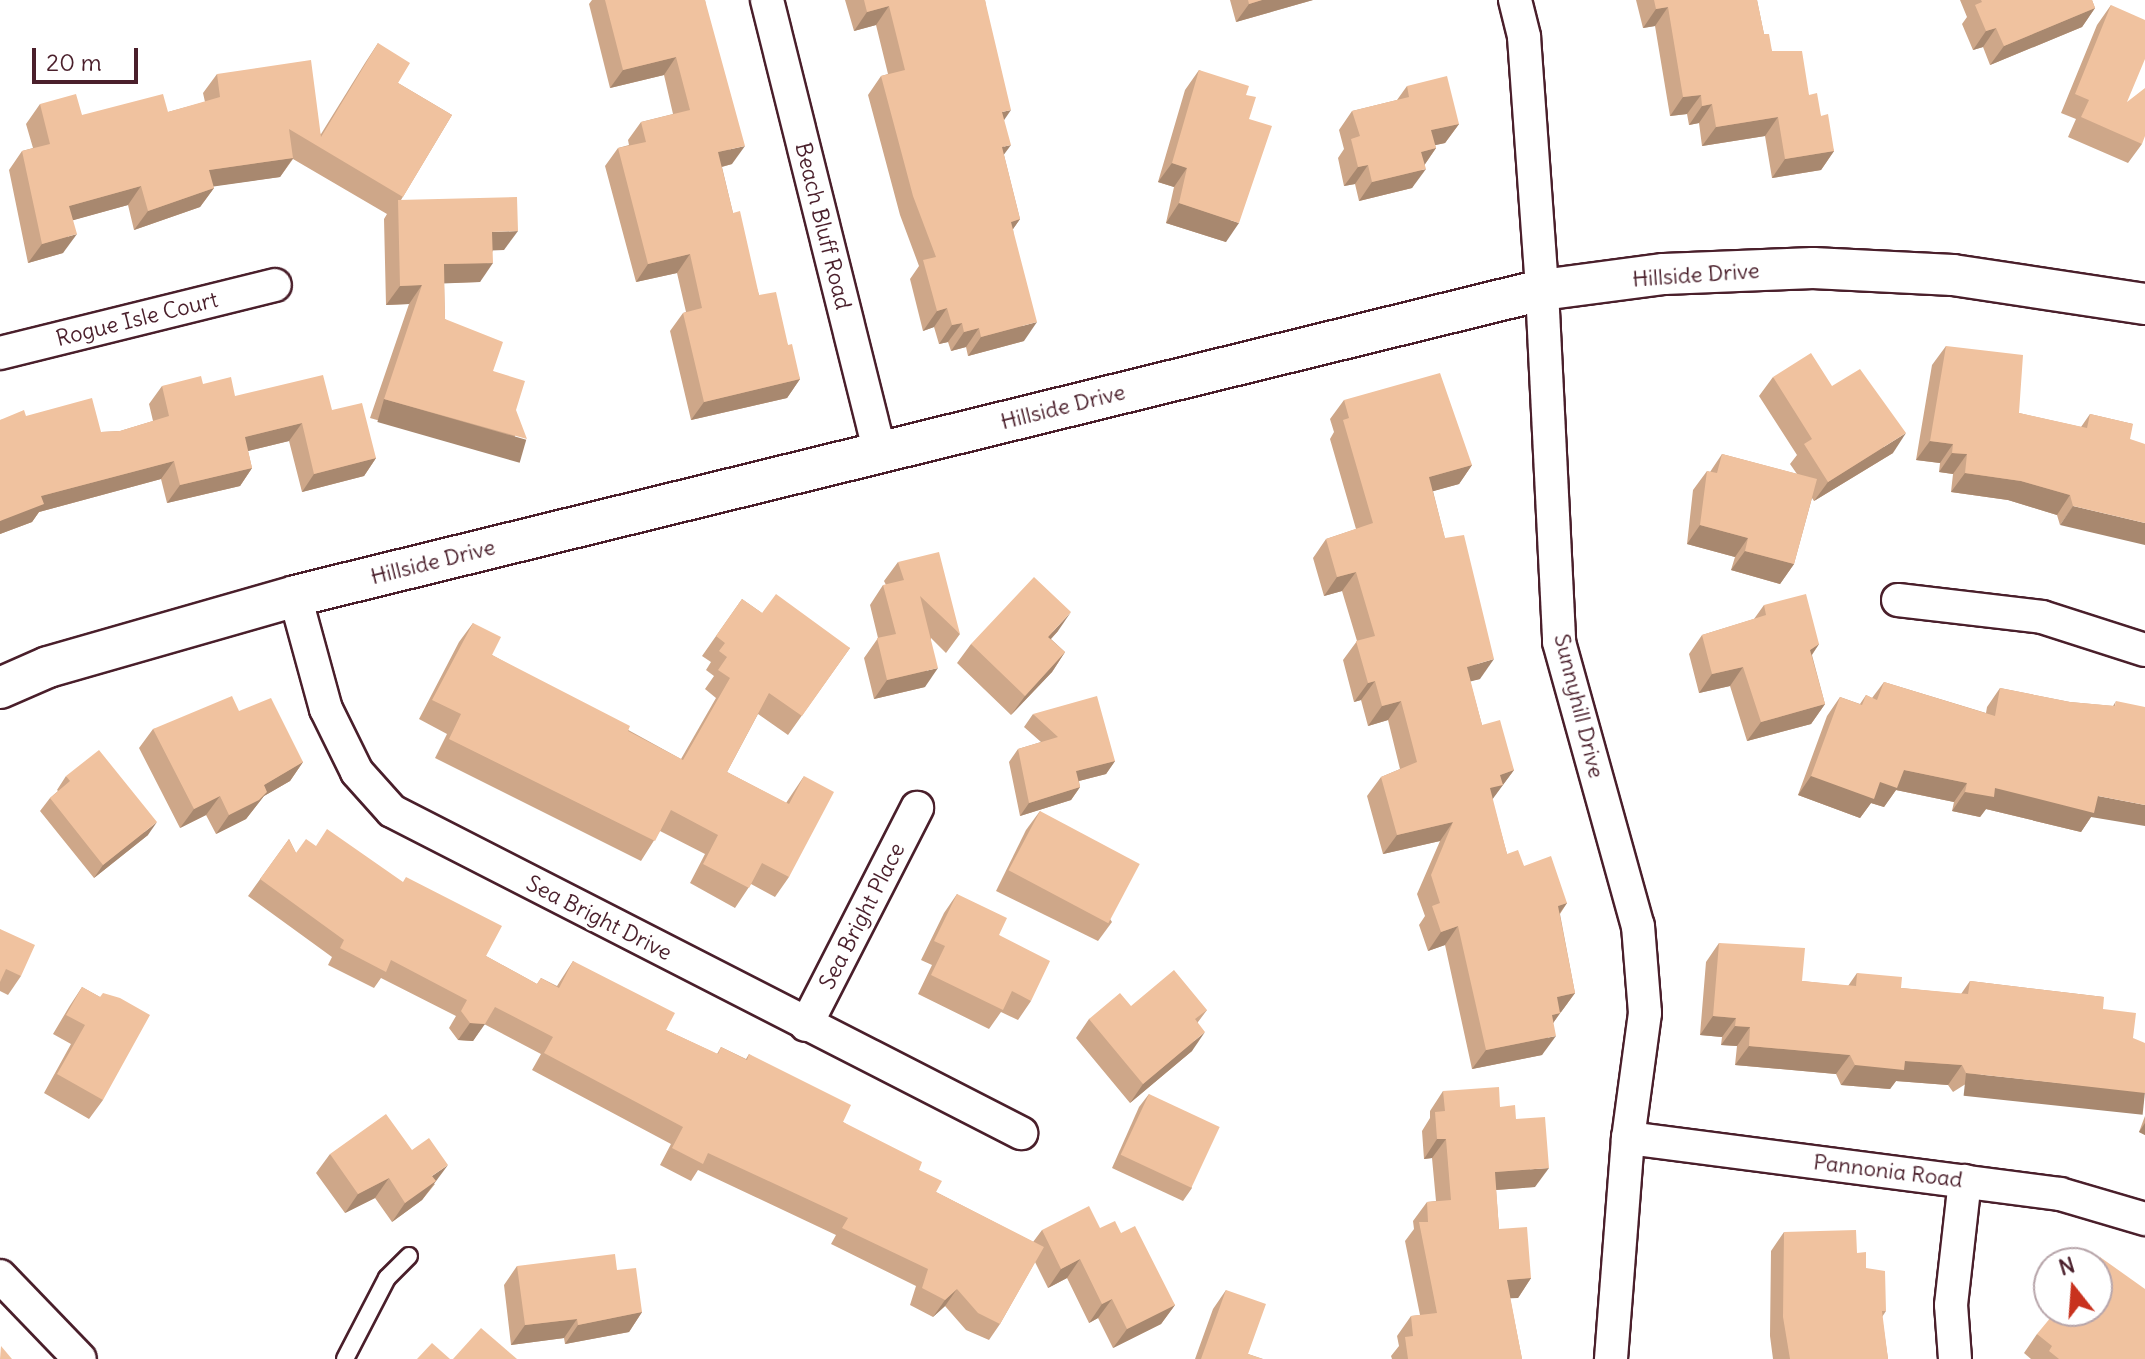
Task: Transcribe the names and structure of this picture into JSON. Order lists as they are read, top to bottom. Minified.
{"streets":{"street":["Beach Bluff Road","Hillside Drive","Rogue Isle Court","Sunnyhill Drive","Sea Bright Place","Sea Bright Drive","Pannonia Road"]},"crossings":[["Beach Bluff Road","Hillside Drive"],["Hillside Drive","Sunnyhill Drive"],["Hillside Drive","Sea Bright Drive"],["Sunnyhill Drive","Pannonia Road"],["Sea Bright Place","Sea Bright Drive"]],"scale_bar":"20 m","north":"top"}
